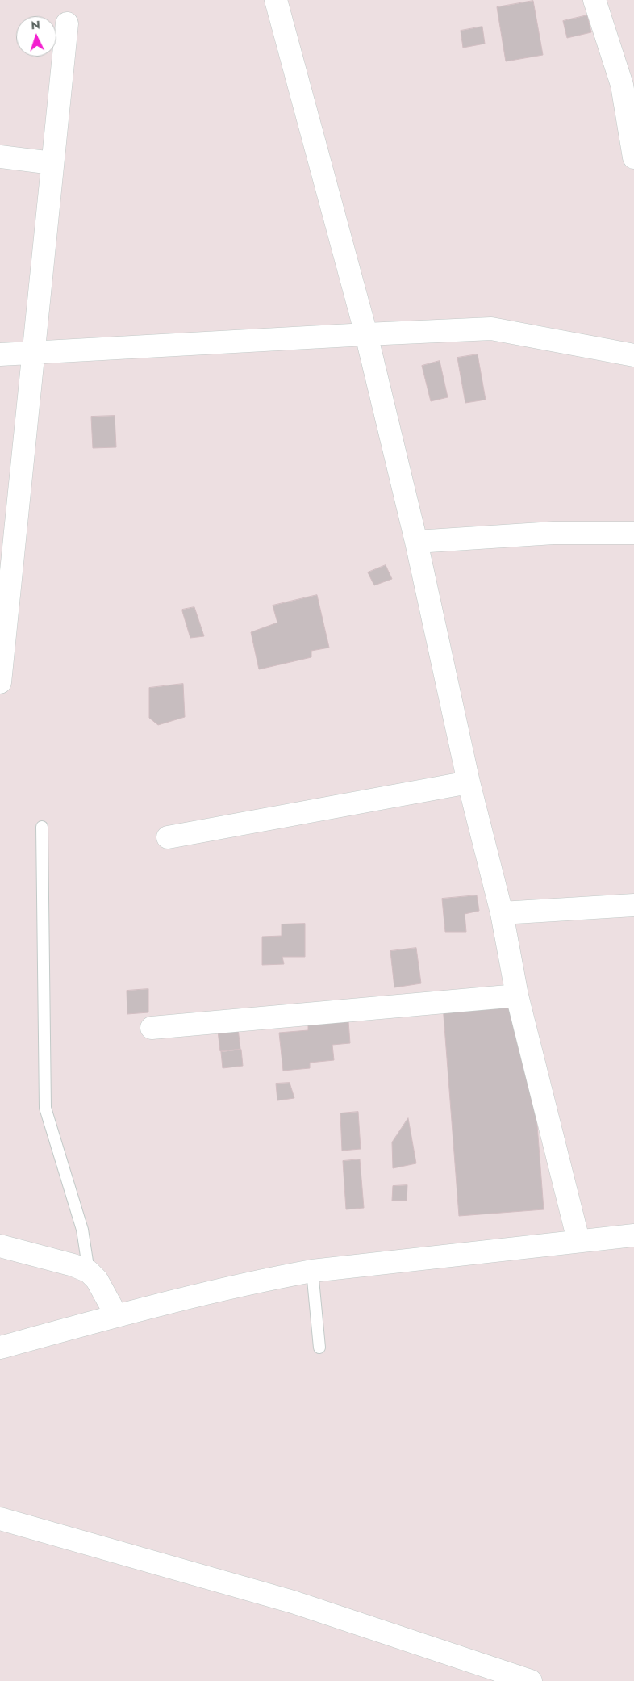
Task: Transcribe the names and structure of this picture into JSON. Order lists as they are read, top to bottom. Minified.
{"north":"top"}
